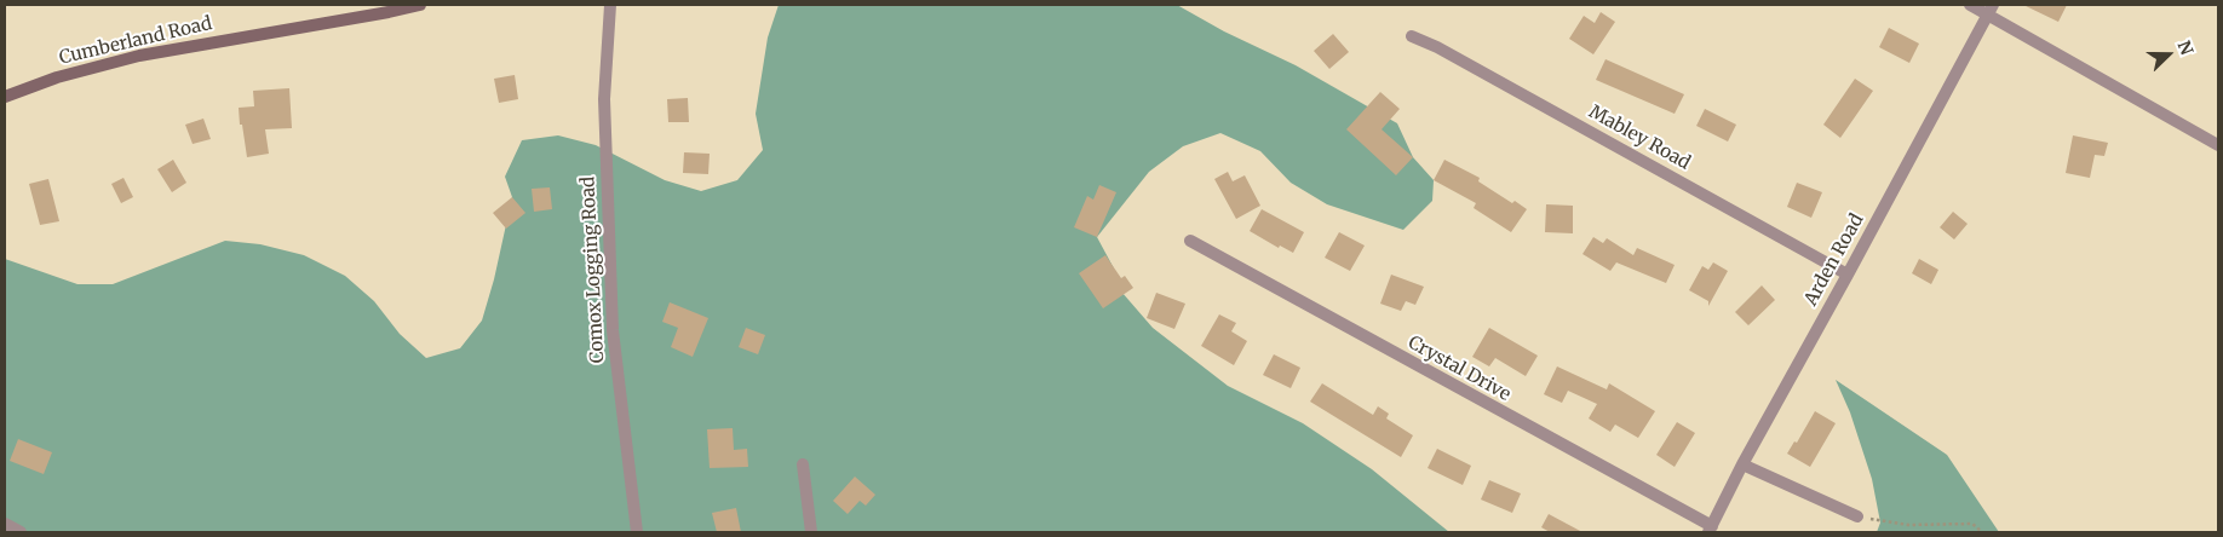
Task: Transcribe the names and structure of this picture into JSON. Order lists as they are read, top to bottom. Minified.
{"streets":{"street":["Cumberland Road","Mabley Road","Arden Road","Comox Logging Road","Crystal Drive"]},"crossings":[["Mabley Road","Arden Road"],["Arden Road","Crystal Drive"]],"north":"right"}
